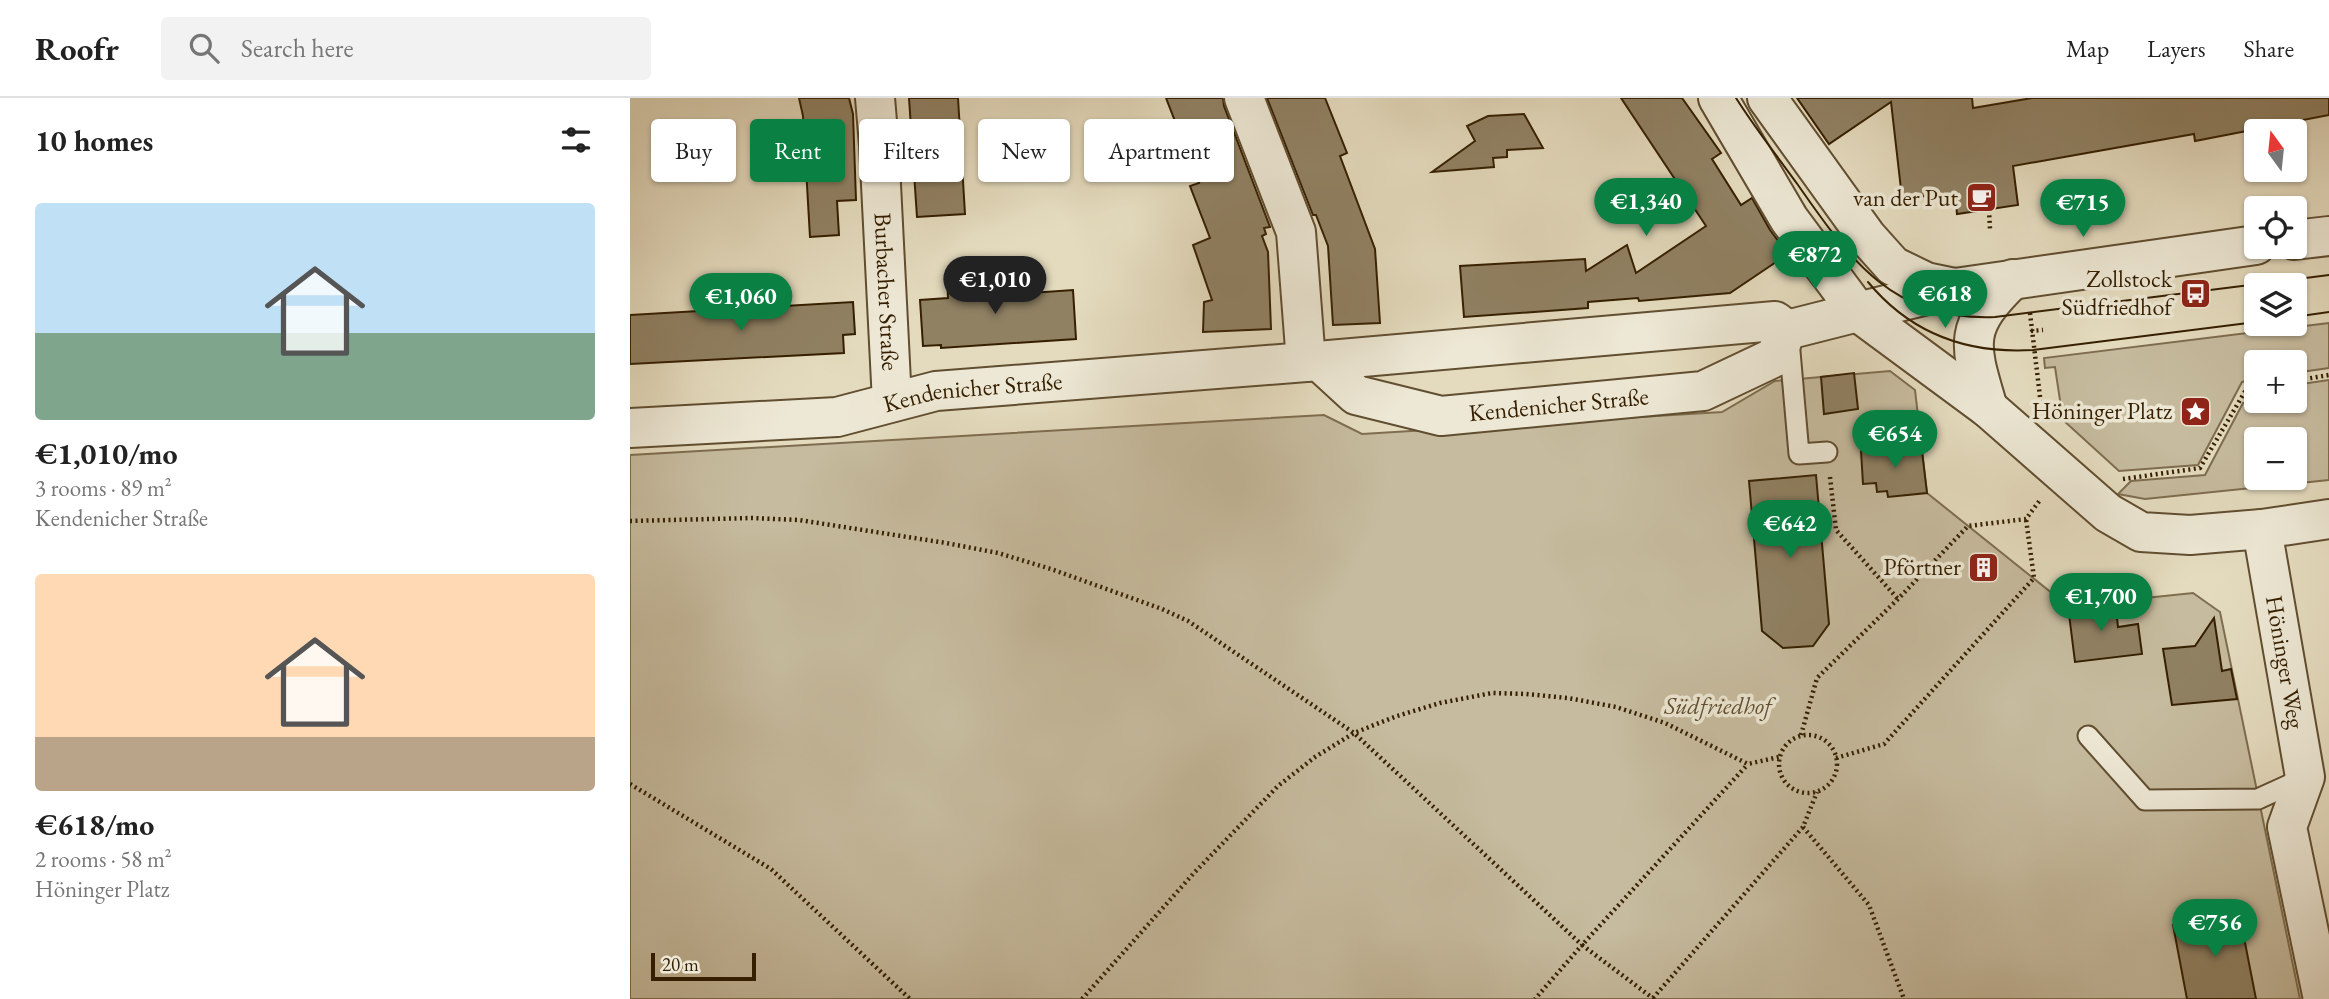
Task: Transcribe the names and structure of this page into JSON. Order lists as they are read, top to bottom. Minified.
{"streets":{"street":["Burbacher Straße","Kendenicher Straße","Höninger Weg"]},"crossings":[["Burbacher Straße","Kendenicher Straße"]],"parks":["Südfriedhof"],"places":{"cafe":["van der Put"],"bus stop":["Zollstock Südfriedhof"],"place":["Höninger Platz"],"building":["Pförtner"]},"scale_bar":"20 m","north":"top","page":{"header":"Roofr","search":"Search here","nav":["Map","Layers","Share"],"heading":"10 homes","map_buttons":["+","−"],"chip":["Buy","Rent","Filters","New","Apartment"],"price":["€1,340","€715","€872","€1,010","€618","€1,060","€654","€642","€1,700","€756"],"list":[{"name":"€1,010/mo","note":"3 rooms · 89 m² · Kendenicher Straße"},{"name":"€618/mo","note":"2 rooms · 58 m² · Höninger Platz"}],"scale":"20 m"}}
